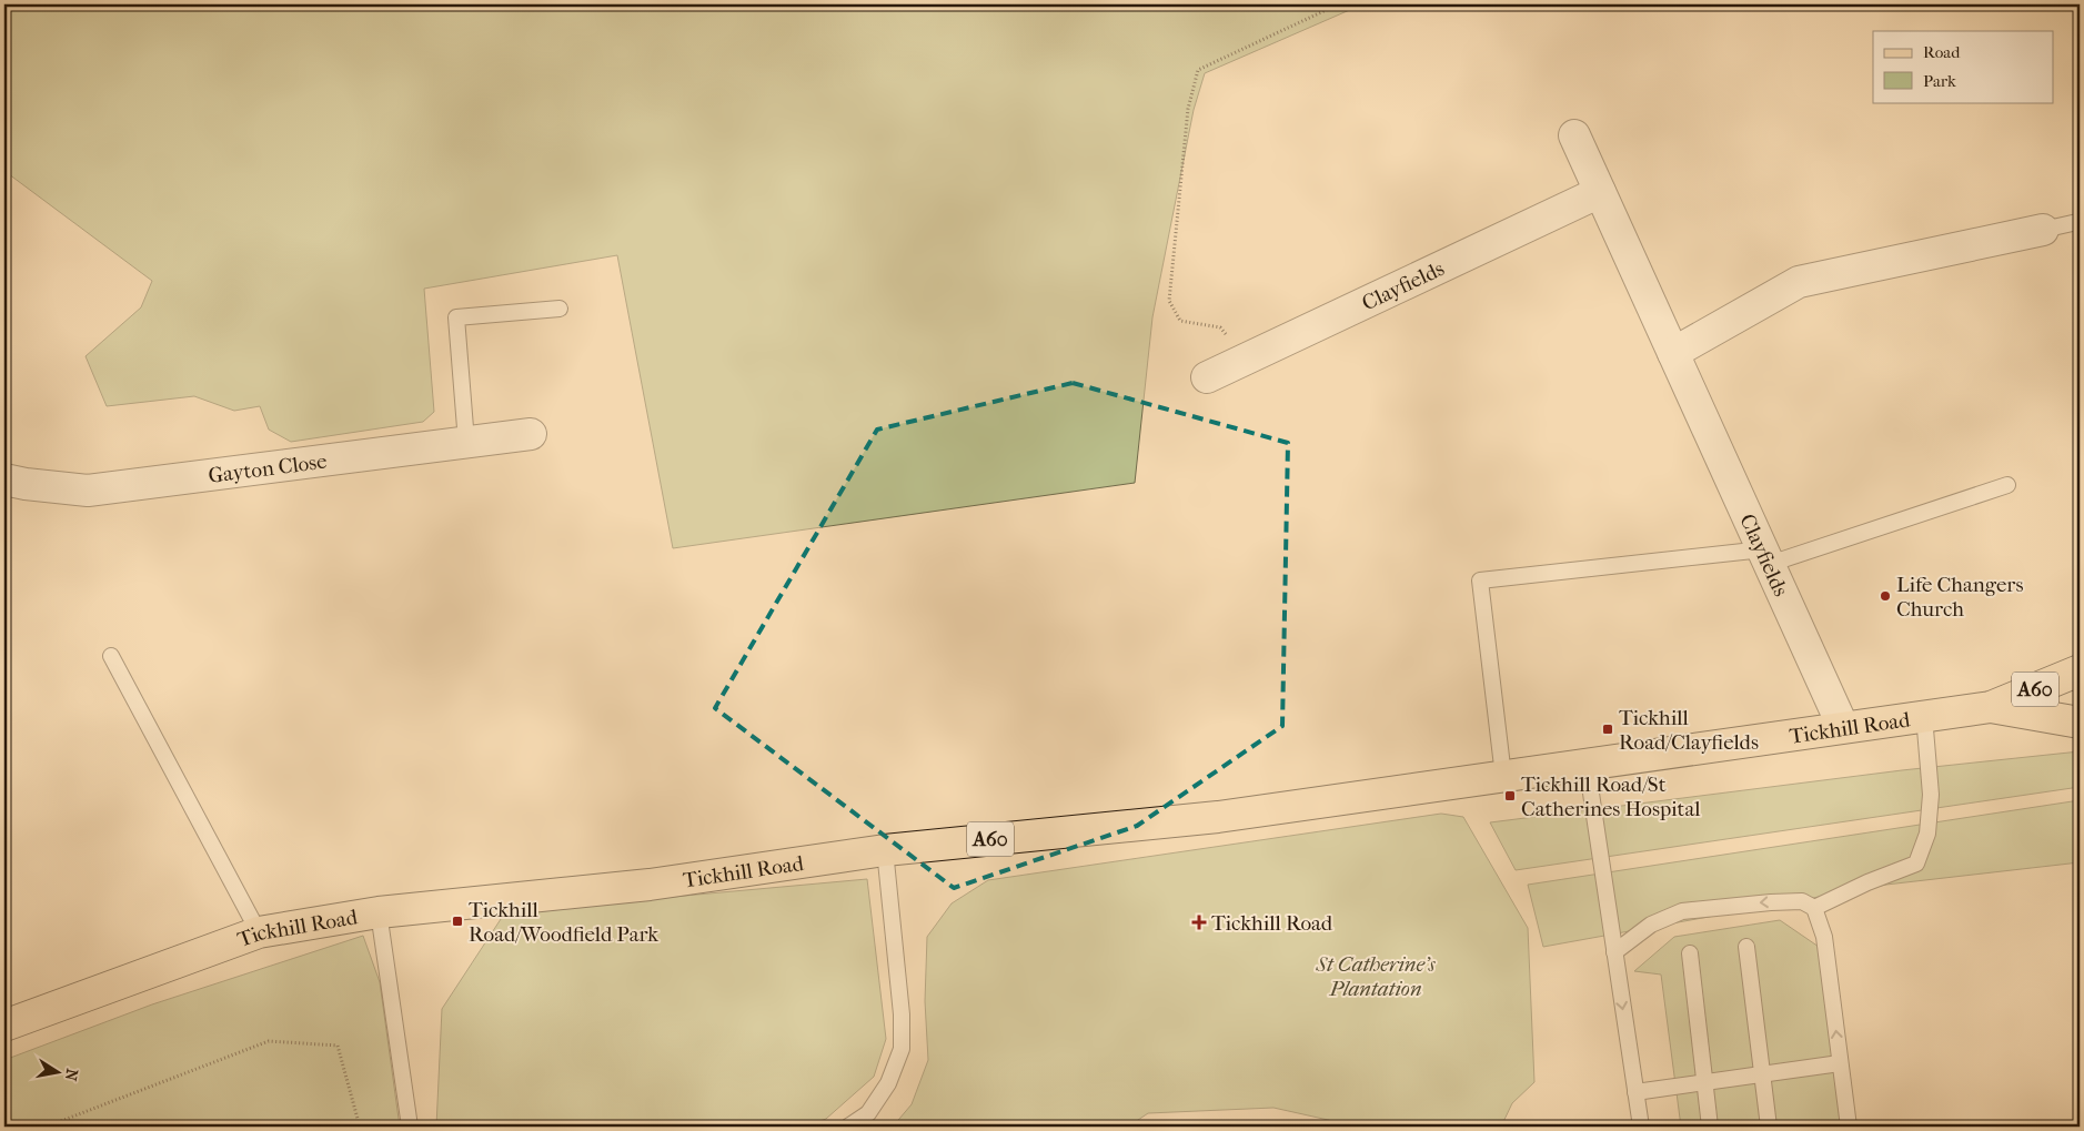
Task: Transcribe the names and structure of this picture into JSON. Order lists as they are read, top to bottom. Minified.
{"streets":{"main road":["A60","Tickhill Road"],"street":["Clayfields","Gayton Close"]},"crossings":[["Clayfields","Tickhill Road"]],"parks":["St Catherine's Plantation"],"places":{"other":["Life Changers Church"],"transit":["Tickhill Road/Clayfields","Tickhill Road/St Catherines Hospital","Tickhill Road/Woodfield Park"],"health":["Tickhill Road"]},"legend":["Road","Park"],"north":"right"}
